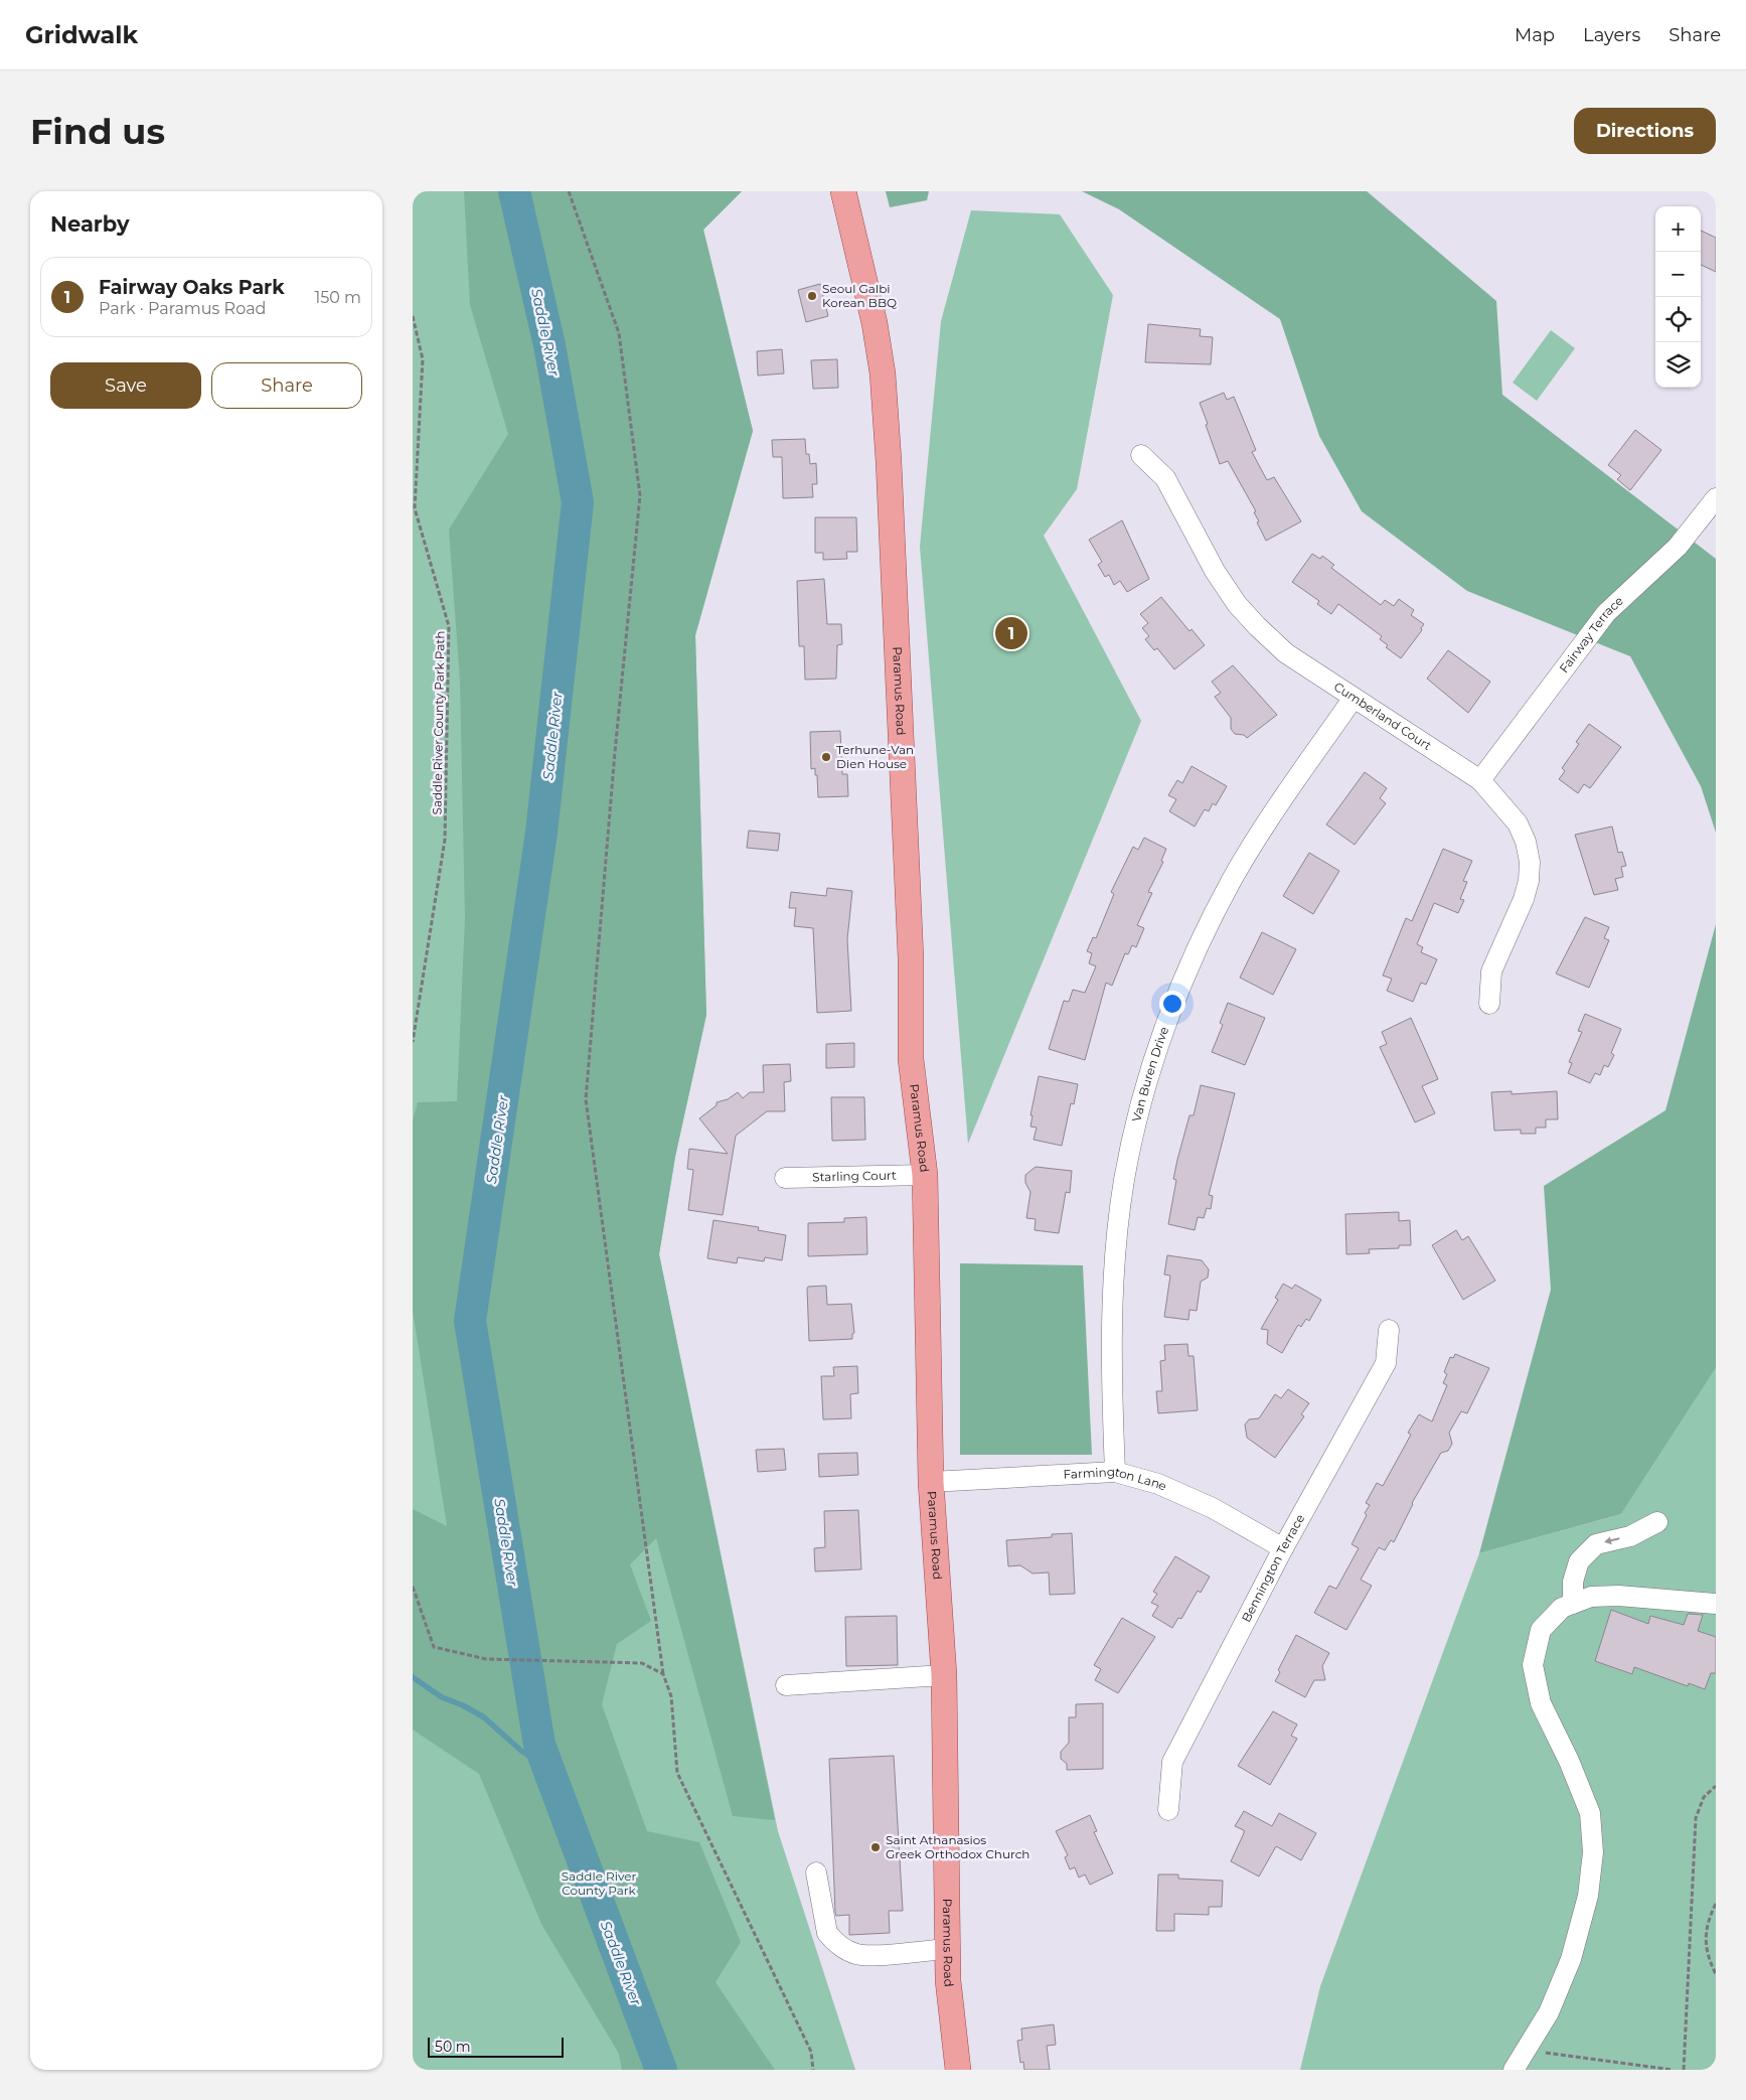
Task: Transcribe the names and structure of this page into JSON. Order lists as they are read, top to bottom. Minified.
{"streets":{"main road":["Paramus Road"],"street":["Fairway Terrace","Cumberland Court","Van Buren Drive","Starling Court","Farmington Lane","Bennington Terrace"],"path":["Saddle River County Park Path"]},"crossings":[["Fairway Terrace","Cumberland Court"],["Paramus Road","Starling Court"],["Paramus Road","Farmington Lane"],["Cumberland Court","Van Buren Drive"],["Van Buren Drive","Farmington Lane"],["Farmington Lane","Bennington Terrace"]],"water":["Saddle River"],"parks":["Saddle River County Park"],"places":["Seoul Galbi Korean BBQ","Terhune-Van Dien House","Saint Athanasios Greek Orthodox Church"],"scale_bar":"50 m","page":{"header":"Gridwalk","nav":["Map","Layers","Share"],"buttons":["Directions",["Save","Share"]],"title":"Find us","heading":"Nearby","map_buttons":["+","−"],"list":[{"mark":"1","name":"Fairway Oaks Park","note":"Park · Paramus Road","value":"150 m"}],"pins":"1","scale":"50 m"}}
